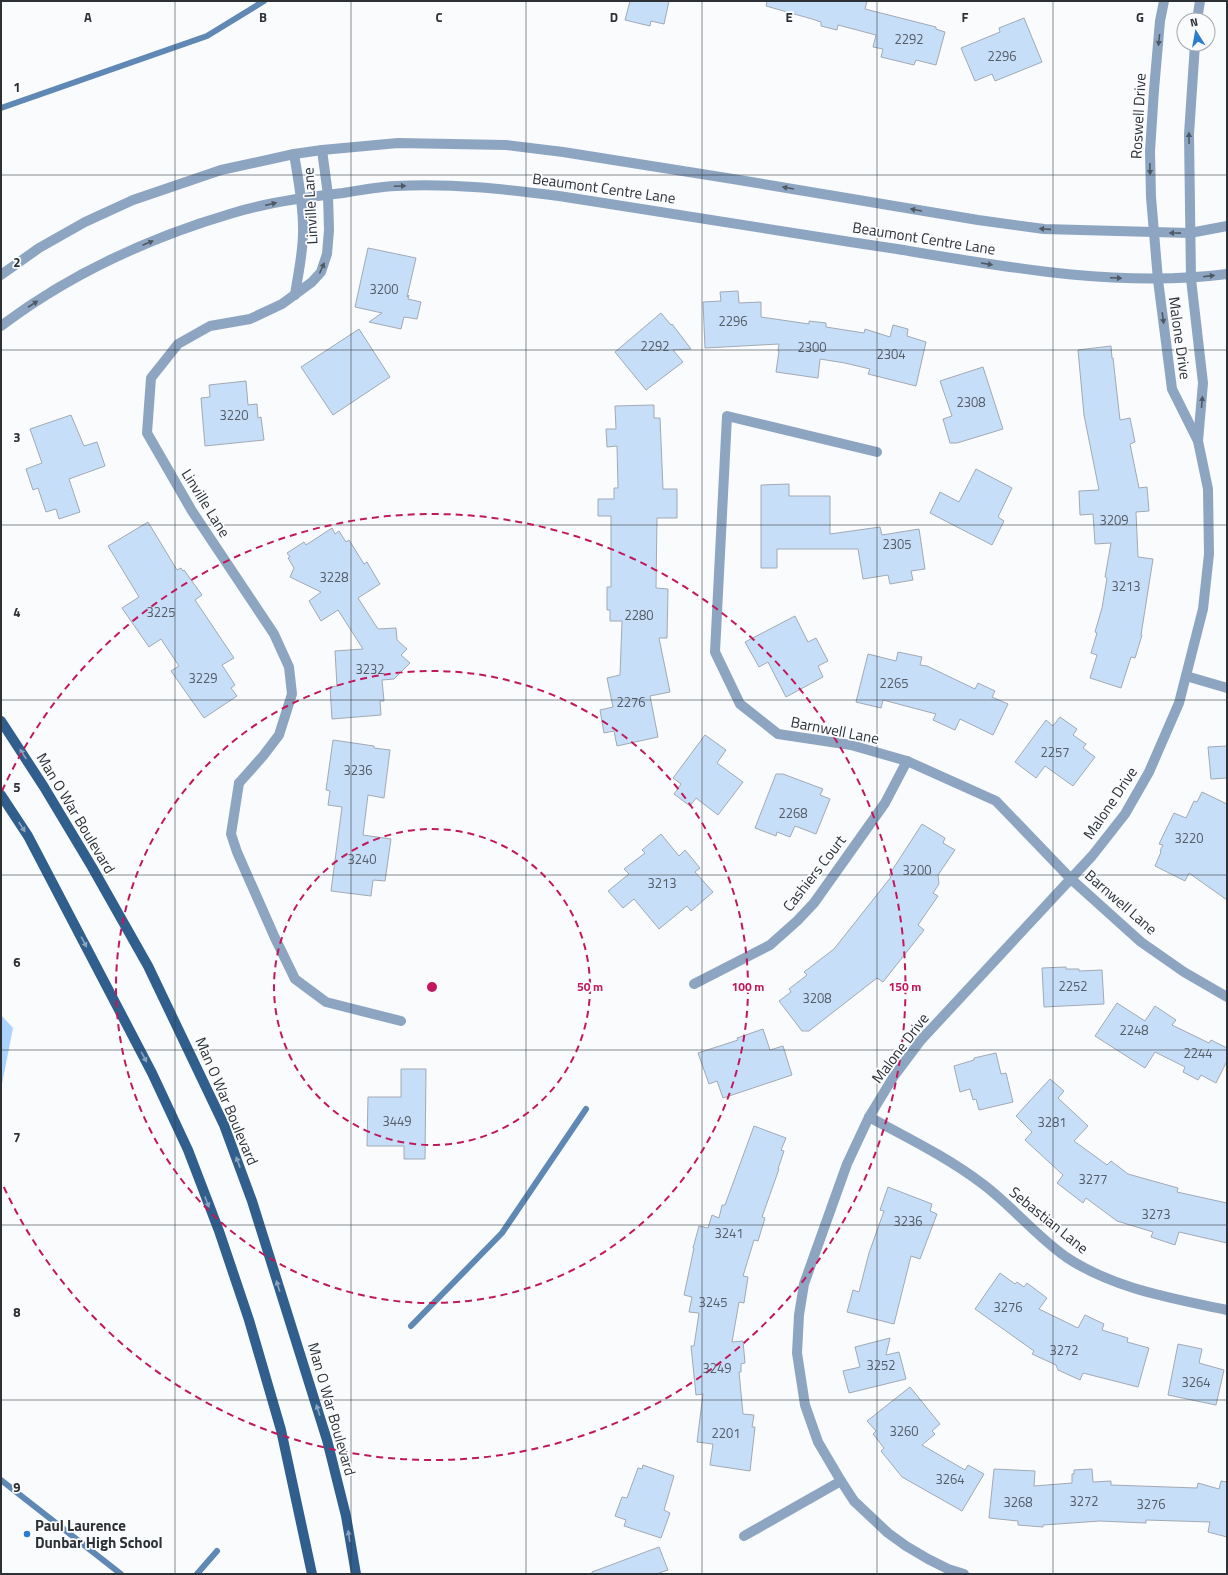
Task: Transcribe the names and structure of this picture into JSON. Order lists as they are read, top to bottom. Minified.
{"streets":{"main road":["Man O War Boulevard"],"street":["Roswell Drive","Beaumont Centre Lane","Linville Lane","Malone Drive","Barnwell Lane","Cashiers Court","Sebastian Lane"]},"crossings":[["Roswell Drive","Beaumont Centre Lane"],["Roswell Drive","Malone Drive"],["Beaumont Centre Lane","Linville Lane"],["Beaumont Centre Lane","Malone Drive"],["Malone Drive","Barnwell Lane"],["Malone Drive","Sebastian Lane"],["Barnwell Lane","Cashiers Court"]],"places":["Paul Laurence Dunbar High School"],"house_numbers":["2292","2296","3200","2296","2292","2300","2304","2308","3220","3209","2305","3228","3213","3225","2280","3232","3229","2265","2276","2257","3236","2268","3220","3240","3200","3213","2252","3208","2248","2244","3449","3281","3277","3273","3236","3241","3245","3276","3272","3252","3249","3264","3260","2201","3264","3272","3268","3276"],"north":"top","grid":{"columns":["A","B","C","D","E","F","G"],"rows":["1","2","3","4","5","6","7","8","9"]},"rings":["50 m","100 m","150 m"]}
